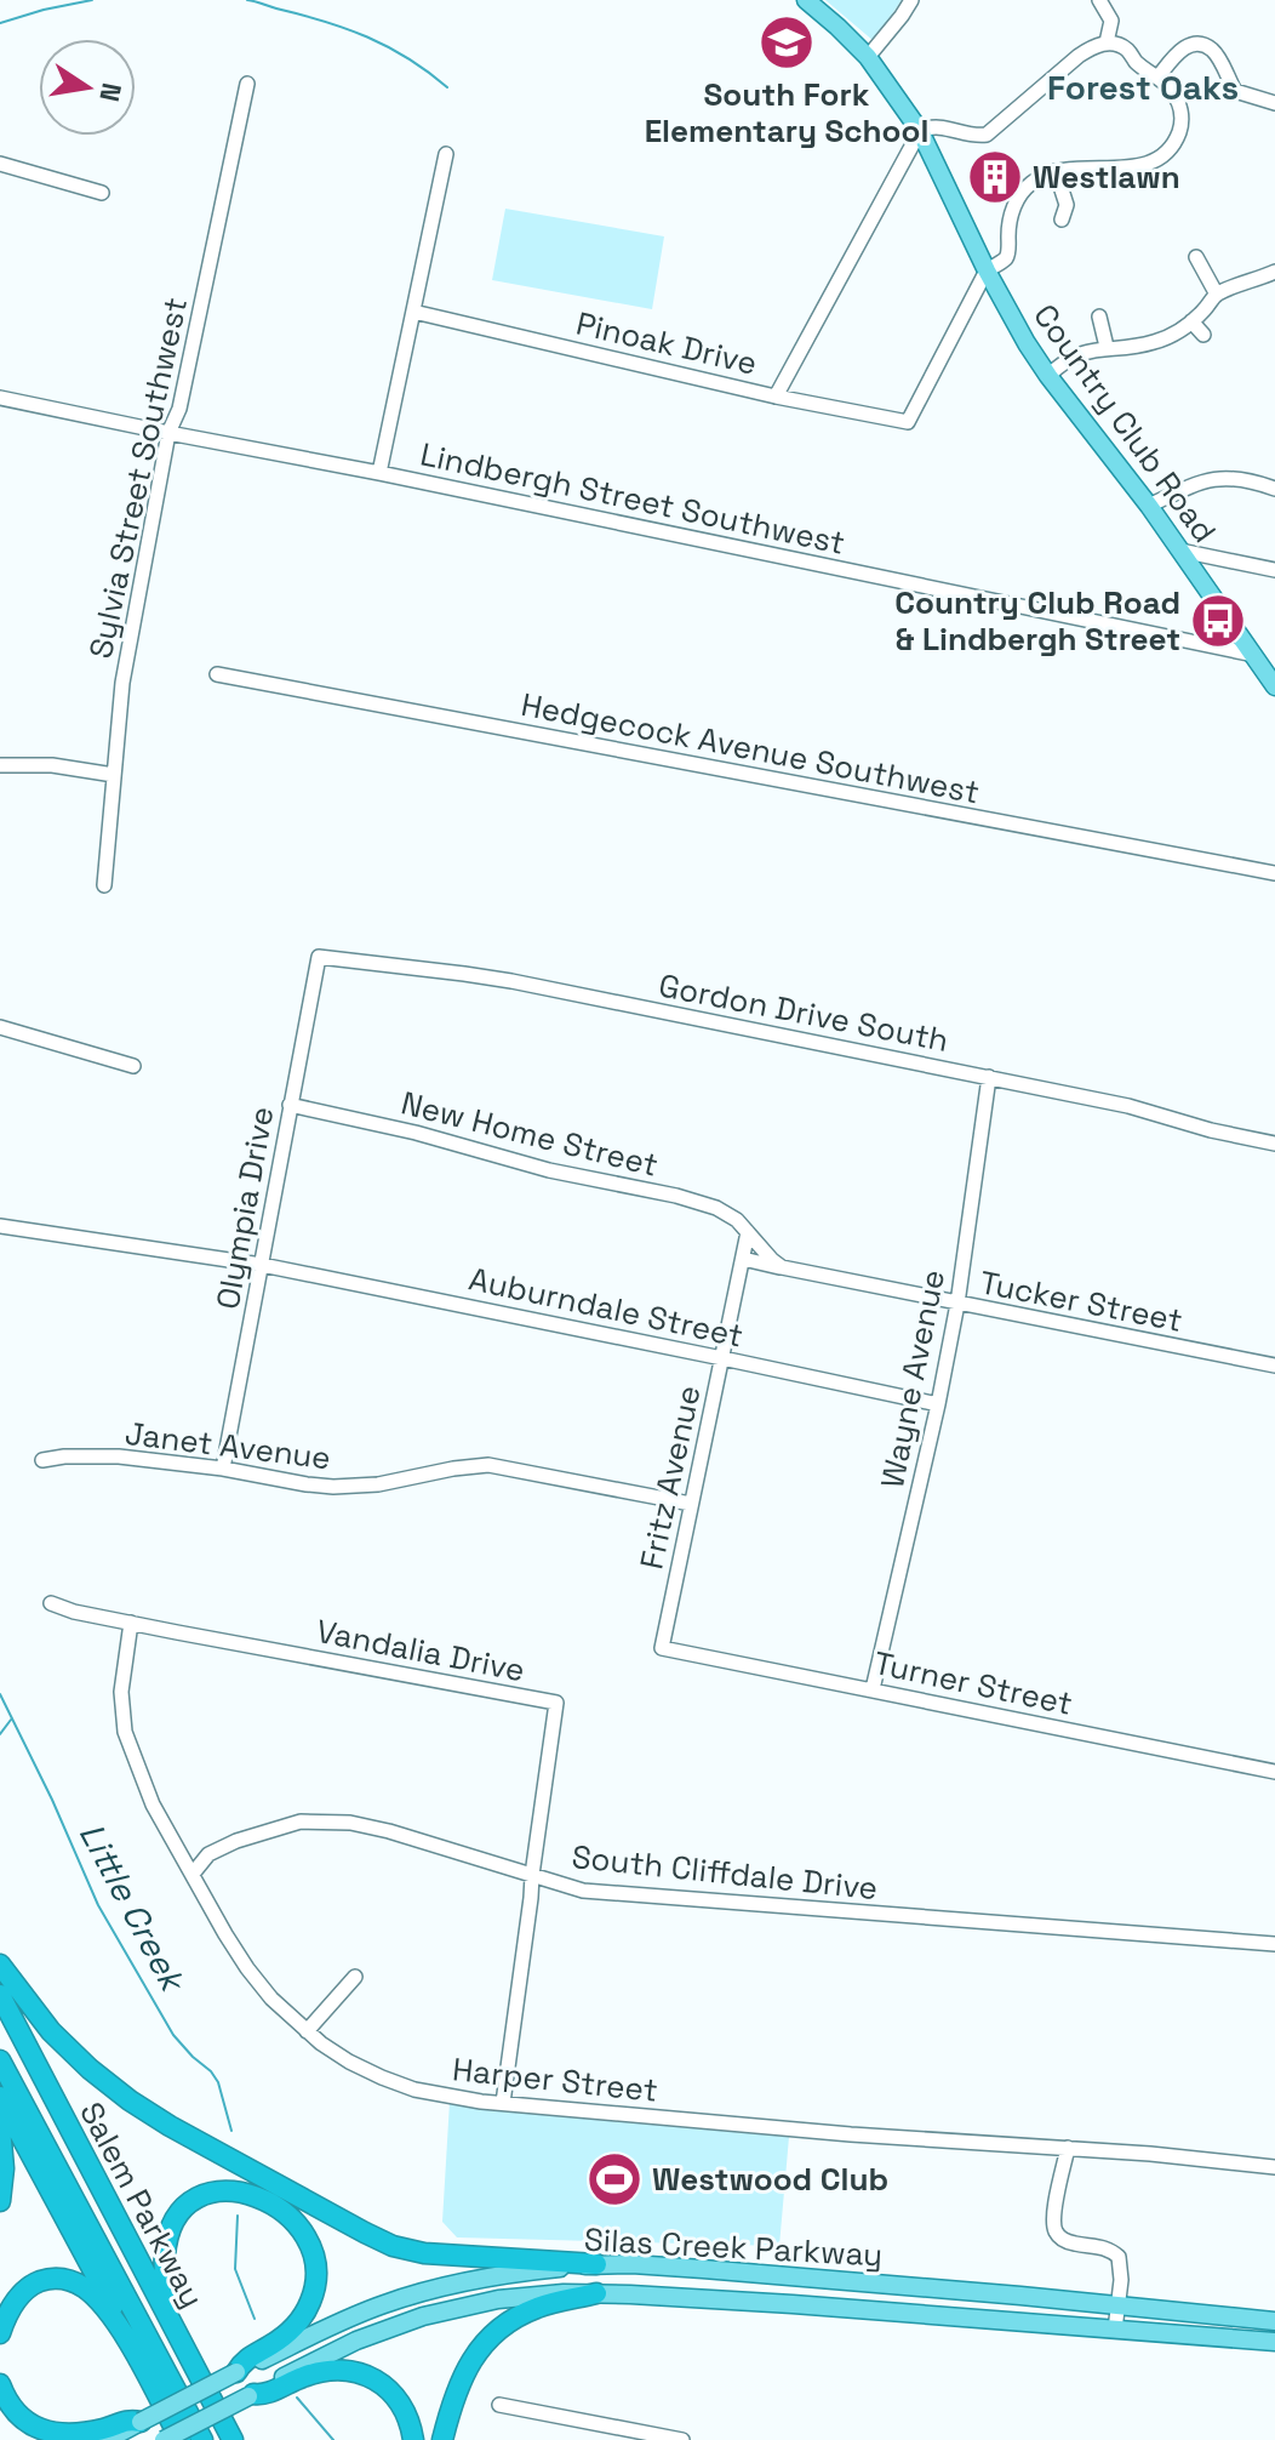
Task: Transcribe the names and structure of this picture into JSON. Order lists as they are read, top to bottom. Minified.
{"streets":{"highway":["Salem Parkway"],"main road":["Country Club Road","Silas Creek Parkway"],"street":["Pinoak Drive","Sylvia Street Southwest","Lindbergh Street Southwest","Hedgecock Avenue Southwest","Gordon Drive South","New Home Street","Olympia Drive","Tucker Street","Auburndale Street","Wayne Avenue","Janet Avenue","Fritz Avenue","Vandalia Drive","Turner Street","South Cliffdale Drive","Harper Street"]},"crossings":[["Pinoak Drive","Country Club Road"],["Country Club Road","Lindbergh Street Southwest"],["Sylvia Street Southwest","Lindbergh Street Southwest"],["Gordon Drive South","Olympia Drive"],["Gordon Drive South","Wayne Avenue"],["New Home Street","Olympia Drive"],["Olympia Drive","Auburndale Street"],["Olympia Drive","Janet Avenue"],["Tucker Street","Wayne Avenue"],["Tucker Street","Fritz Avenue"],["Auburndale Street","Wayne Avenue"],["Auburndale Street","Fritz Avenue"],["Wayne Avenue","Turner Street"],["Janet Avenue","Fritz Avenue"],["Fritz Avenue","Turner Street"],["Vandalia Drive","South Cliffdale Drive"],["Vandalia Drive","Harper Street"],["South Cliffdale Drive","Harper Street"]],"districts":["Forest Oaks"],"water":["Little Creek"],"places":{"school or university":["South Fork Elementary School"],"building":["Westlawn"],"bus stop":["Country Club Road & Lindbergh Street"],"sports":["Westwood Club"]},"north":"right"}
